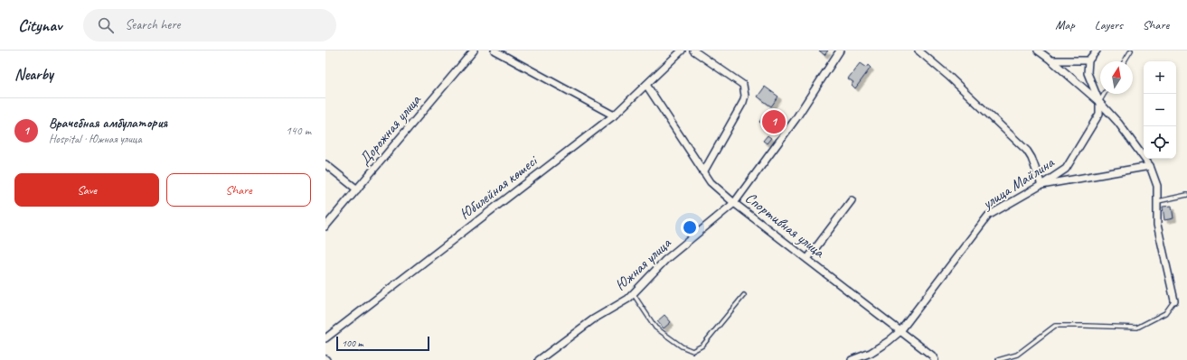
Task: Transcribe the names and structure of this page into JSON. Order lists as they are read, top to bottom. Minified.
{"streets":{"street":["Дорожная улица","улица Майлина","Юбилейная көшесі","Спортивная улица","Южная улица"]},"crossings":[["улица Майлина","Спортивная улица"],["Юбилейная көшесі","Спортивная улица"],["Спортивная улица","Южная улица"]],"scale_bar":"100 m","north":"top","page":{"header":"Citynav","search":"Search here","nav":["Map","Layers","Share"],"heading":"Nearby","map_buttons":["+","−"],"list":[{"mark":"1","name":"Врачебная амбулатория","note":"Hospital · Южная улица","value":"140 m"}],"pins":"1","buttons":["Save","Share"],"scale":"100 m"}}
